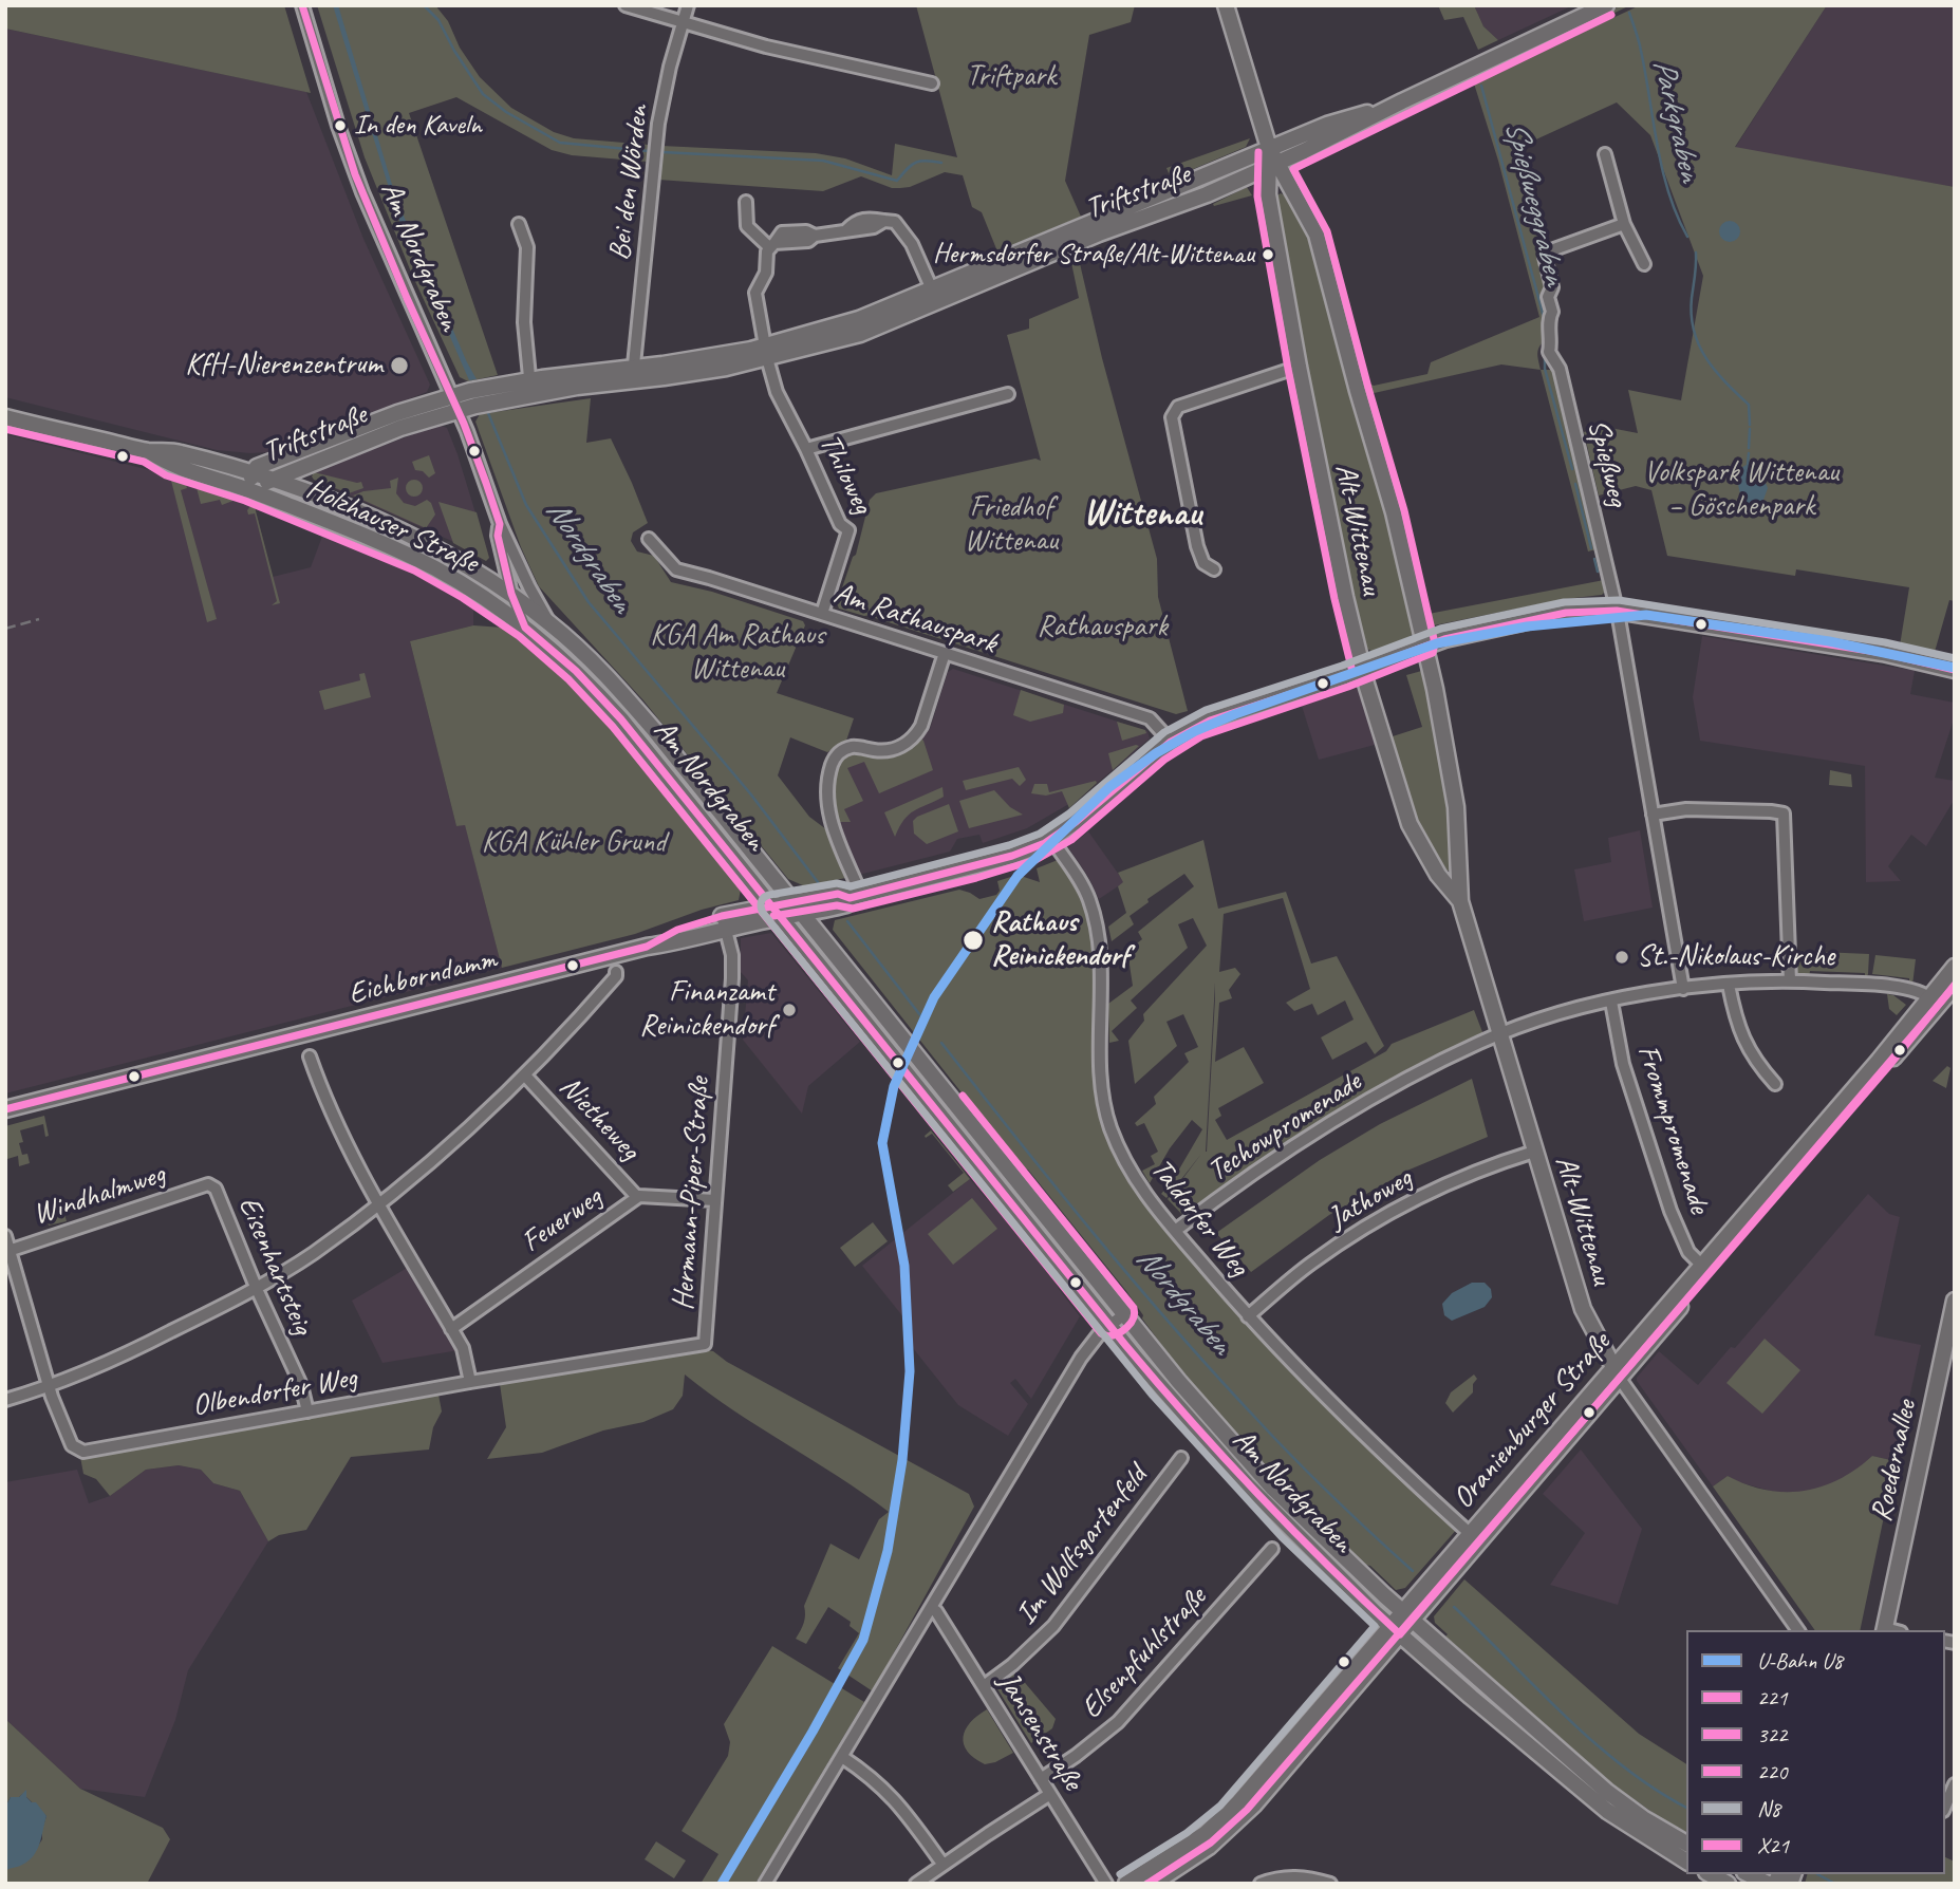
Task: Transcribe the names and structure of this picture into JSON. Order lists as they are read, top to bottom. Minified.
{"streets":{"main road":["Triftstraße","Am Nordgraben","Holzhauser Straße","Alt-Wittenau","Eichborndamm","Oranienburger Straße","Roedernallee"],"street":["Bei den Wörden","Spießweg","Thiloweg","Am Rathauspark","Nietheweg","Techowpromenade","Frommpromenade","Hermann-Piper-Straße","Windhalmweg","Jathoweg","Taldorfer Weg","Feuerweg","Eisenhartsteig","Olbendorfer Weg","Im Wolfsgartenfeld","Elsenpfuhlstraße","Jansenstraße"]},"crossings":[["Bei den Wörden","Triftstraße"],["Triftstraße","Am Nordgraben"],["Triftstraße","Thiloweg"],["Triftstraße","Holzhauser Straße"],["Triftstraße","Alt-Wittenau"],["Am Nordgraben","Holzhauser Straße"],["Am Nordgraben","Eichborndamm"],["Am Nordgraben","Oranienburger Straße"],["Spießweg","Eichborndamm"],["Spießweg","Techowpromenade"],["Thiloweg","Am Rathauspark"],["Alt-Wittenau","Eichborndamm"],["Alt-Wittenau","Techowpromenade"],["Alt-Wittenau","Jathoweg"],["Alt-Wittenau","Oranienburger Straße"],["Am Rathauspark","Eichborndamm"],["Eichborndamm","Hermann-Piper-Straße"],["Eichborndamm","Taldorfer Weg"],["Nietheweg","Feuerweg"],["Techowpromenade","Frommpromenade"],["Techowpromenade","Taldorfer Weg"],["Techowpromenade","Oranienburger Straße"],["Frommpromenade","Oranienburger Straße"],["Hermann-Piper-Straße","Feuerweg"],["Hermann-Piper-Straße","Olbendorfer Weg"],["Windhalmweg","Eisenhartsteig"],["Windhalmweg","Olbendorfer Weg"],["Jathoweg","Taldorfer Weg"],["Taldorfer Weg","Oranienburger Straße"],["Eisenhartsteig","Olbendorfer Weg"],["Im Wolfsgartenfeld","Jansenstraße"],["Elsenpfuhlstraße","Jansenstraße"]],"districts":["Wittenau"],"water":["Parkgraben","Spießweggraben","Nordgraben"],"parks":["Triftpark","Volkspark Wittenau – Göschenpark","Friedhof Wittenau","Rathauspark","KGA Am Rathaus Wittenau","KGA Kühler Grund"],"places":["In den Kaveln","Hermsdorfer Straße/Alt-Wittenau","KfH-Nierenzentrum","Rathaus Reinickendorf","St.-Nikolaus-Kirche","Finanzamt Reinickendorf"],"lines":["transit line 220","transit line 322","transit line N8","transit line 221","metro line U8","transit line X21"],"legend":["U-Bahn U8","221","322","220","N8","X21"]}
